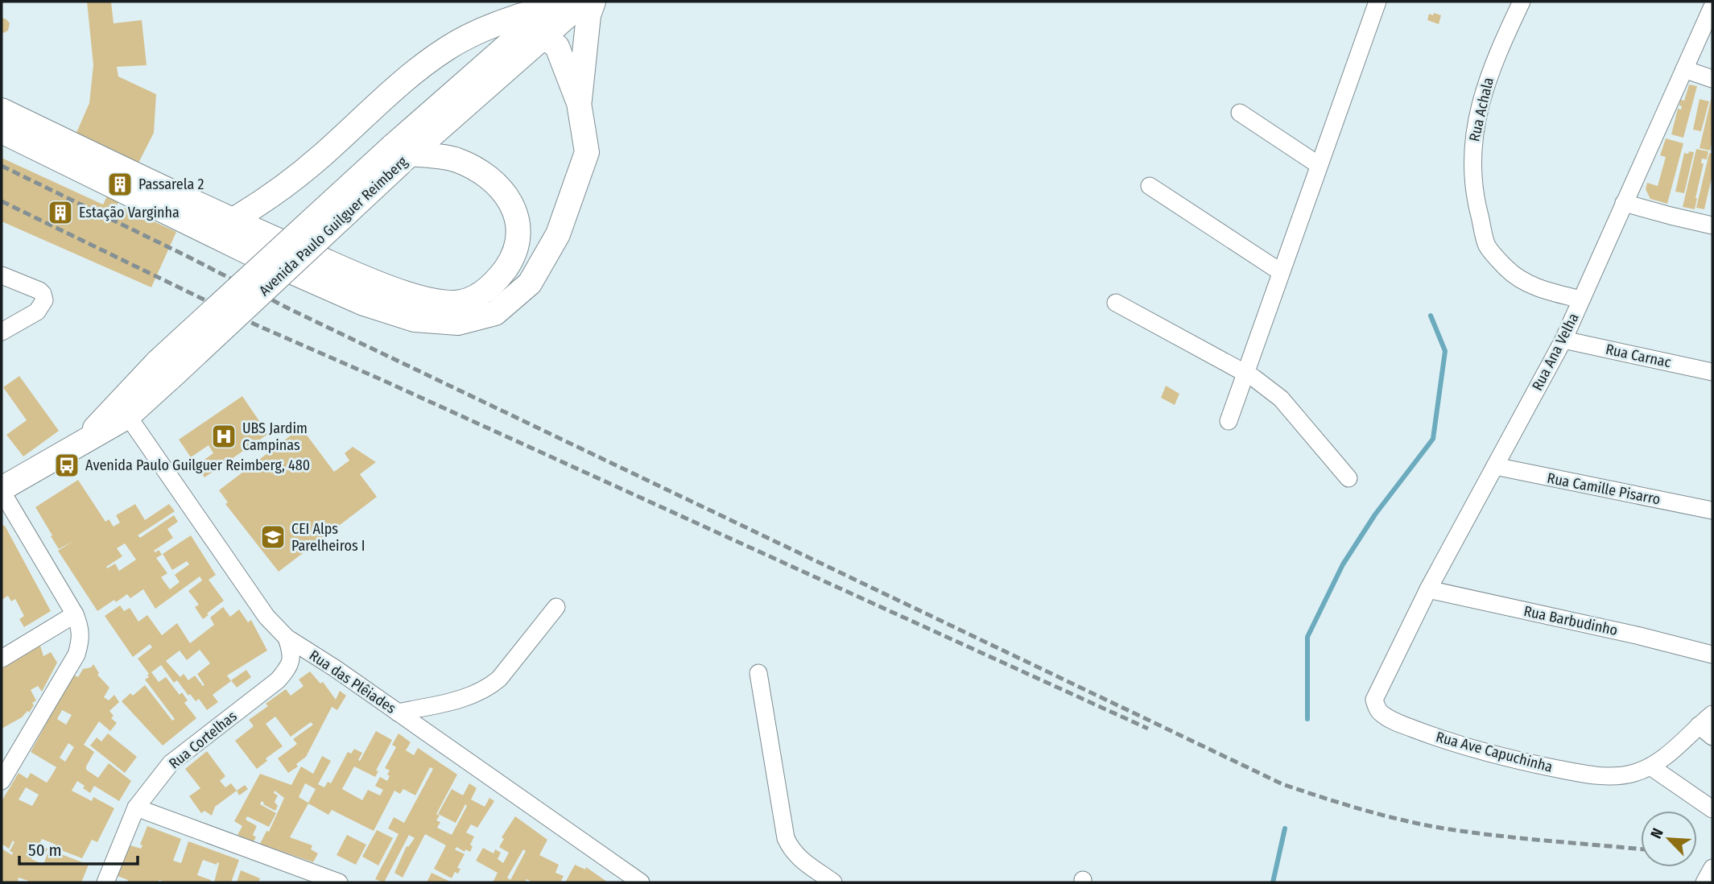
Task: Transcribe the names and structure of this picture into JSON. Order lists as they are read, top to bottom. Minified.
{"streets":{"street":["Rua Achala","Avenida Paulo Guilguer Reimberg","Rua Ana Velha","Rua Carnac","Rua Camille Pisarro","Rua Barbudinho","Rua das Plêiades","Rua Cortelhas","Rua Ave Capuchinha"]},"crossings":[["Rua Achala","Rua Ana Velha"],["Avenida Paulo Guilguer Reimberg","Rua das Plêiades"],["Rua Ana Velha","Rua Carnac"],["Rua Ana Velha","Rua Camille Pisarro"],["Rua Ana Velha","Rua Barbudinho"],["Rua Ana Velha","Rua Ave Capuchinha"],["Rua das Plêiades","Rua Cortelhas"]],"places":{"building":["Passarela 2","Estação Varginha"],"hospital":["UBS Jardim Campinas"],"bus stop":["Avenida Paulo Guilguer Reimberg, 480"],"school or university":["CEI Alps Parelheiros I"]},"scale_bar":"50 m","north":"top left"}
